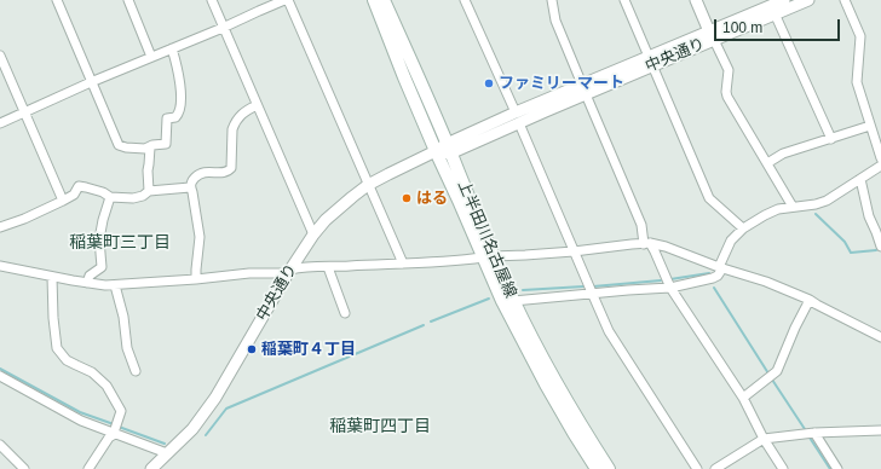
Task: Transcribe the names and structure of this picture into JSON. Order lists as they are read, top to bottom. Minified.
{"streets":{"main road":["上半田川名古屋線"],"street":["中央通り"]},"crossings":[["中央通り","上半田川名古屋線"]],"districts":["稲葉町三丁目","稲葉町四丁目"],"places":["ファミリーマート","はる","稲葉町４丁目"],"scale_bar":"100 m"}
